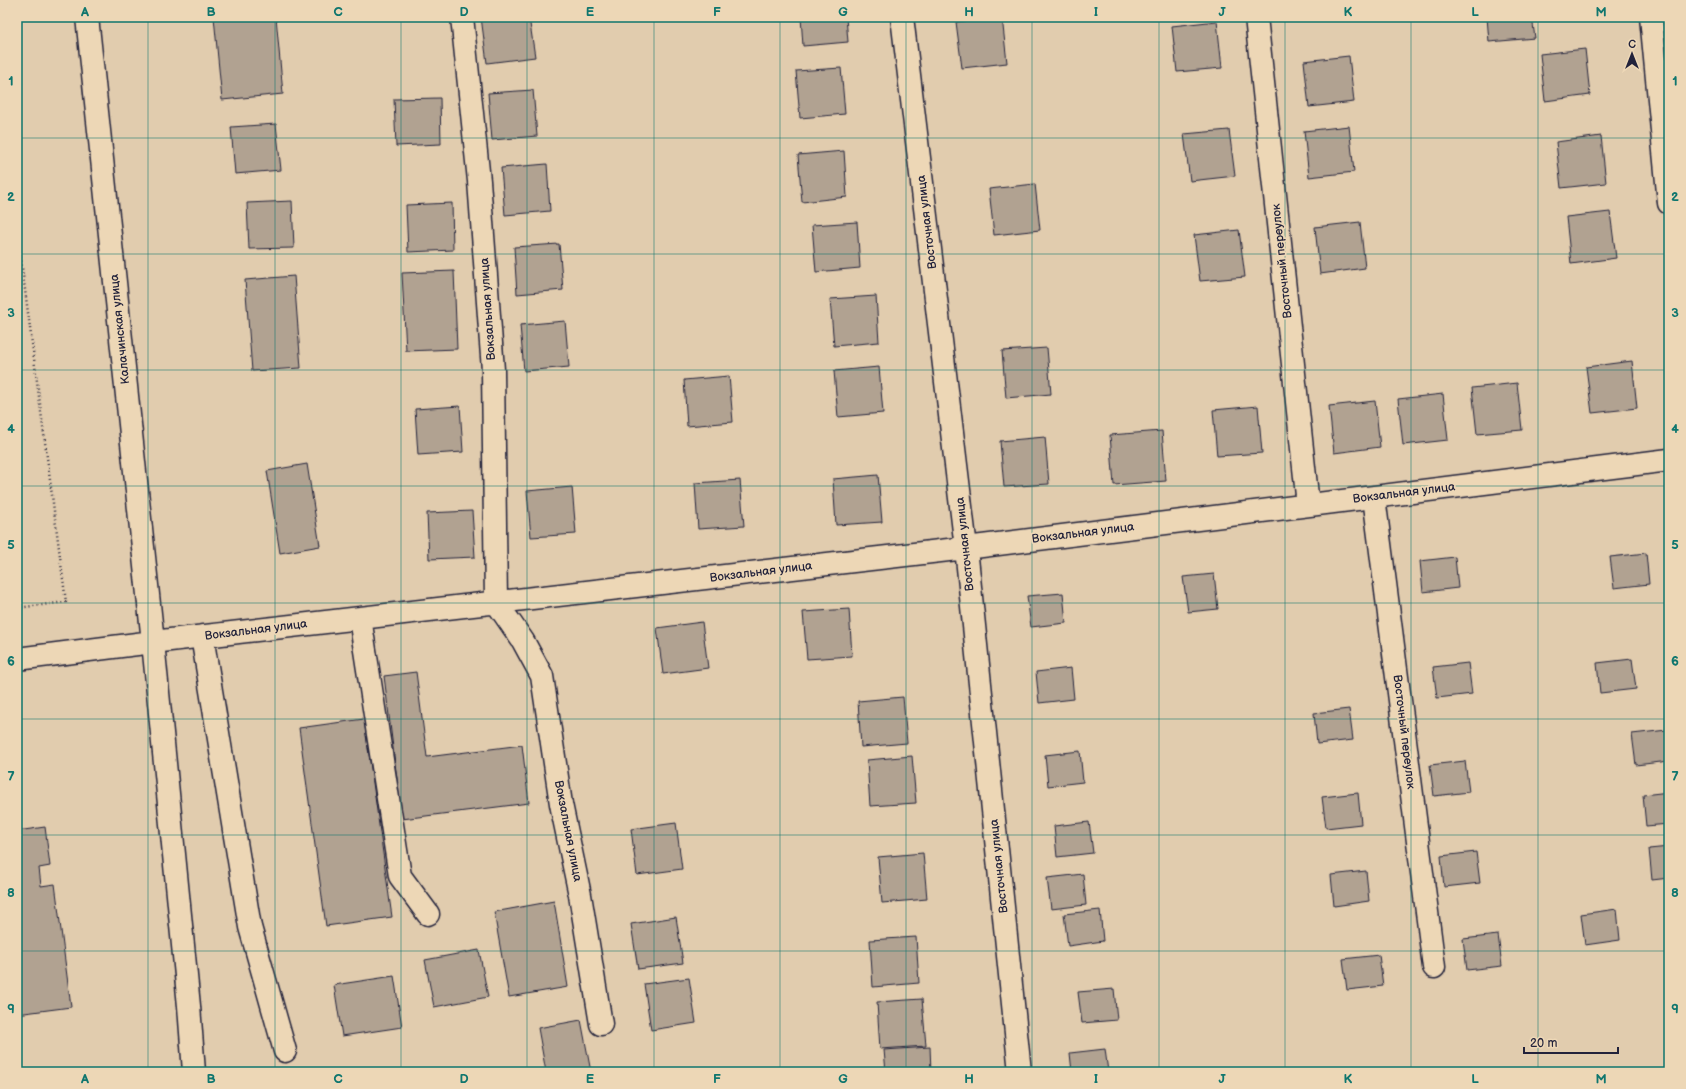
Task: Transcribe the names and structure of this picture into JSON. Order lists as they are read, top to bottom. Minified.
{"streets":{"street":["Восточная улица","Восточный переулок","Вокзальная улица","Калачинская улица"]},"crossings":[["Восточная улица","Вокзальная улица"],["Восточный переулок","Вокзальная улица"],["Вокзальная улица","Калачинская улица"]],"scale_bar":"20 m","north":"top","grid":{"columns":["A","B","C","D","E","F","G","H","I","J","K","L","M"],"rows":["1","2","3","4","5","6","7","8","9"]}}
